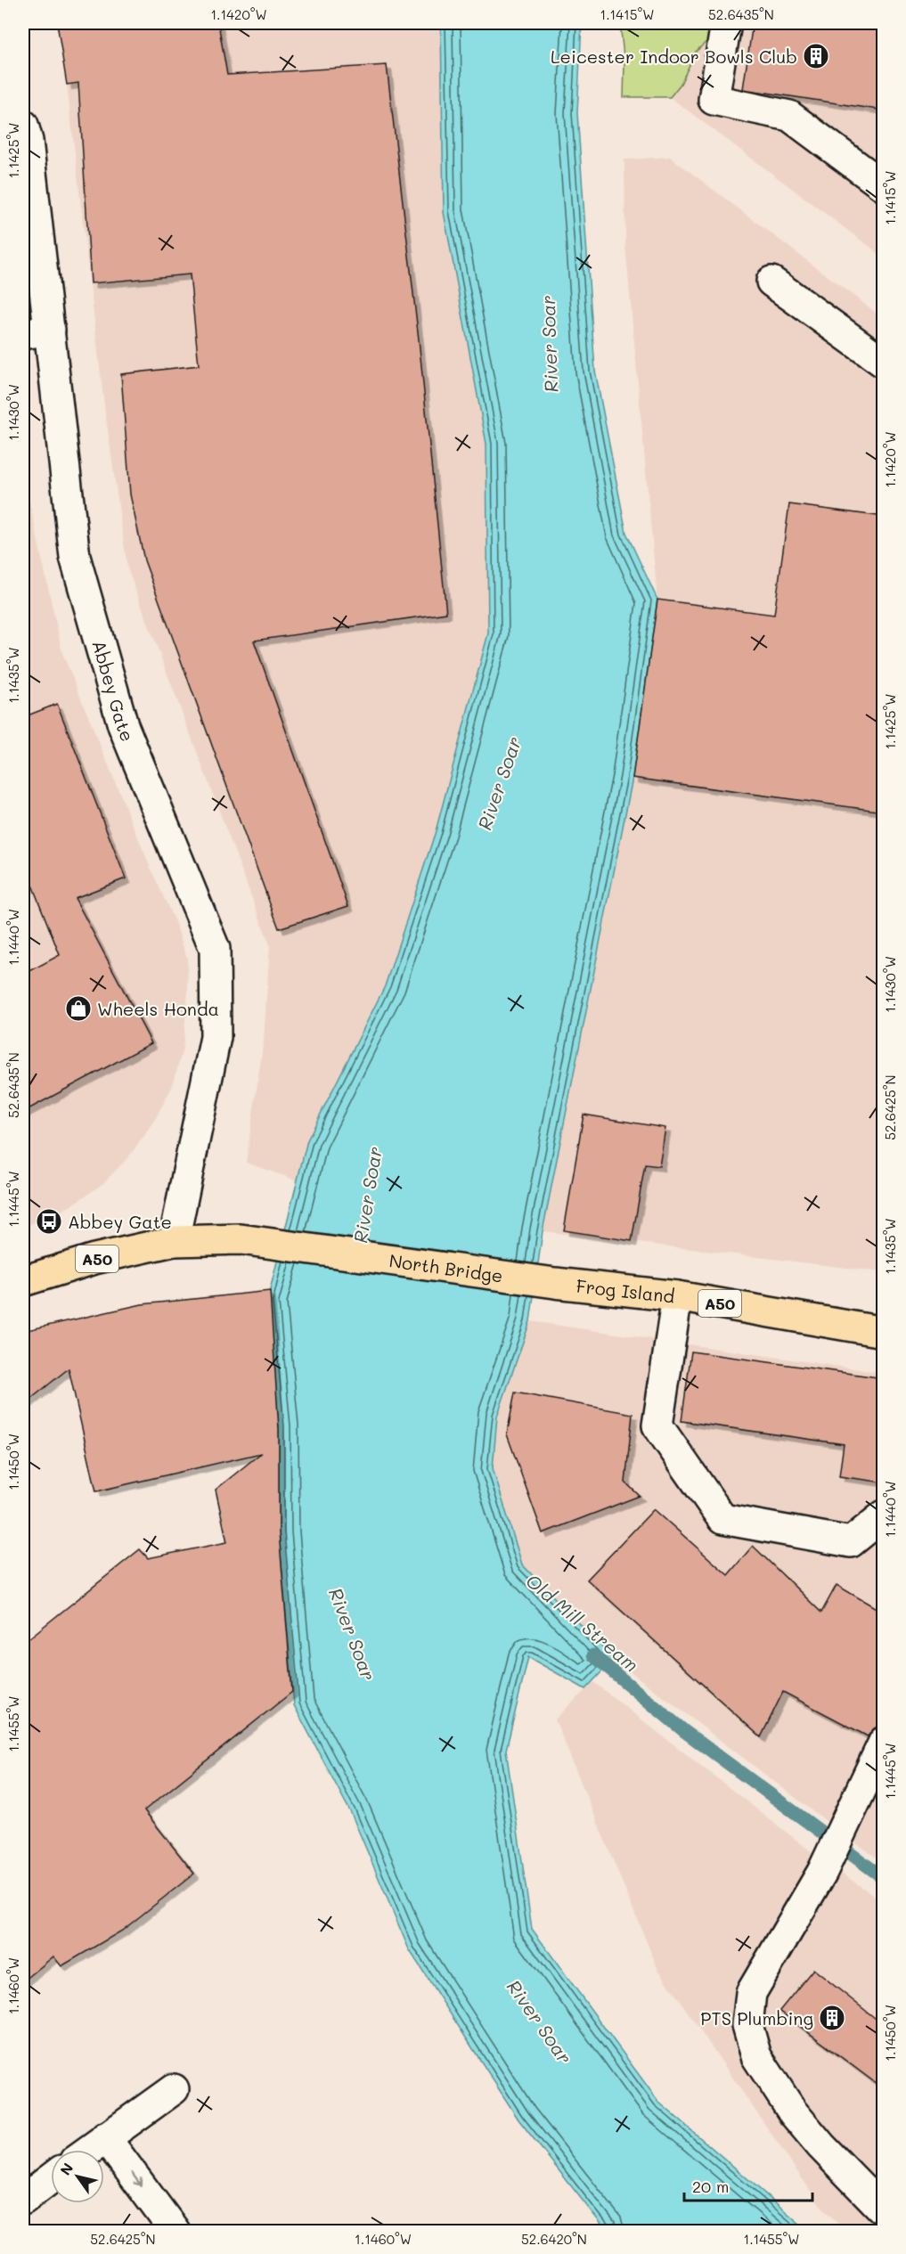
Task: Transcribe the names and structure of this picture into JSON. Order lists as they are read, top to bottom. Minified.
{"streets":{"main road":["A50","North Bridge","Frog Island"],"street":["Abbey Gate"]},"crossings":[["Abbey Gate","A50"],["Abbey Gate","North Bridge"],["A50","North Bridge"],["North Bridge","Frog Island"]],"water":["River Soar","Old Mill Stream"],"places":{"building":["Leicester Indoor Bowls Club","PTS Plumbing"],"shop":["Wheels Honda"],"bus stop":["Abbey Gate"]},"scale_bar":"20 m","north":"top left","coordinates":["1.1420°W","1.1415°W","52.6435°N","1.1425°W","1.1430°W","1.1435°W","1.1440°W","52.6425°N","1.1445°W","1.1450°W","1.1455°W","1.1460°W","52.6420°N"]}
